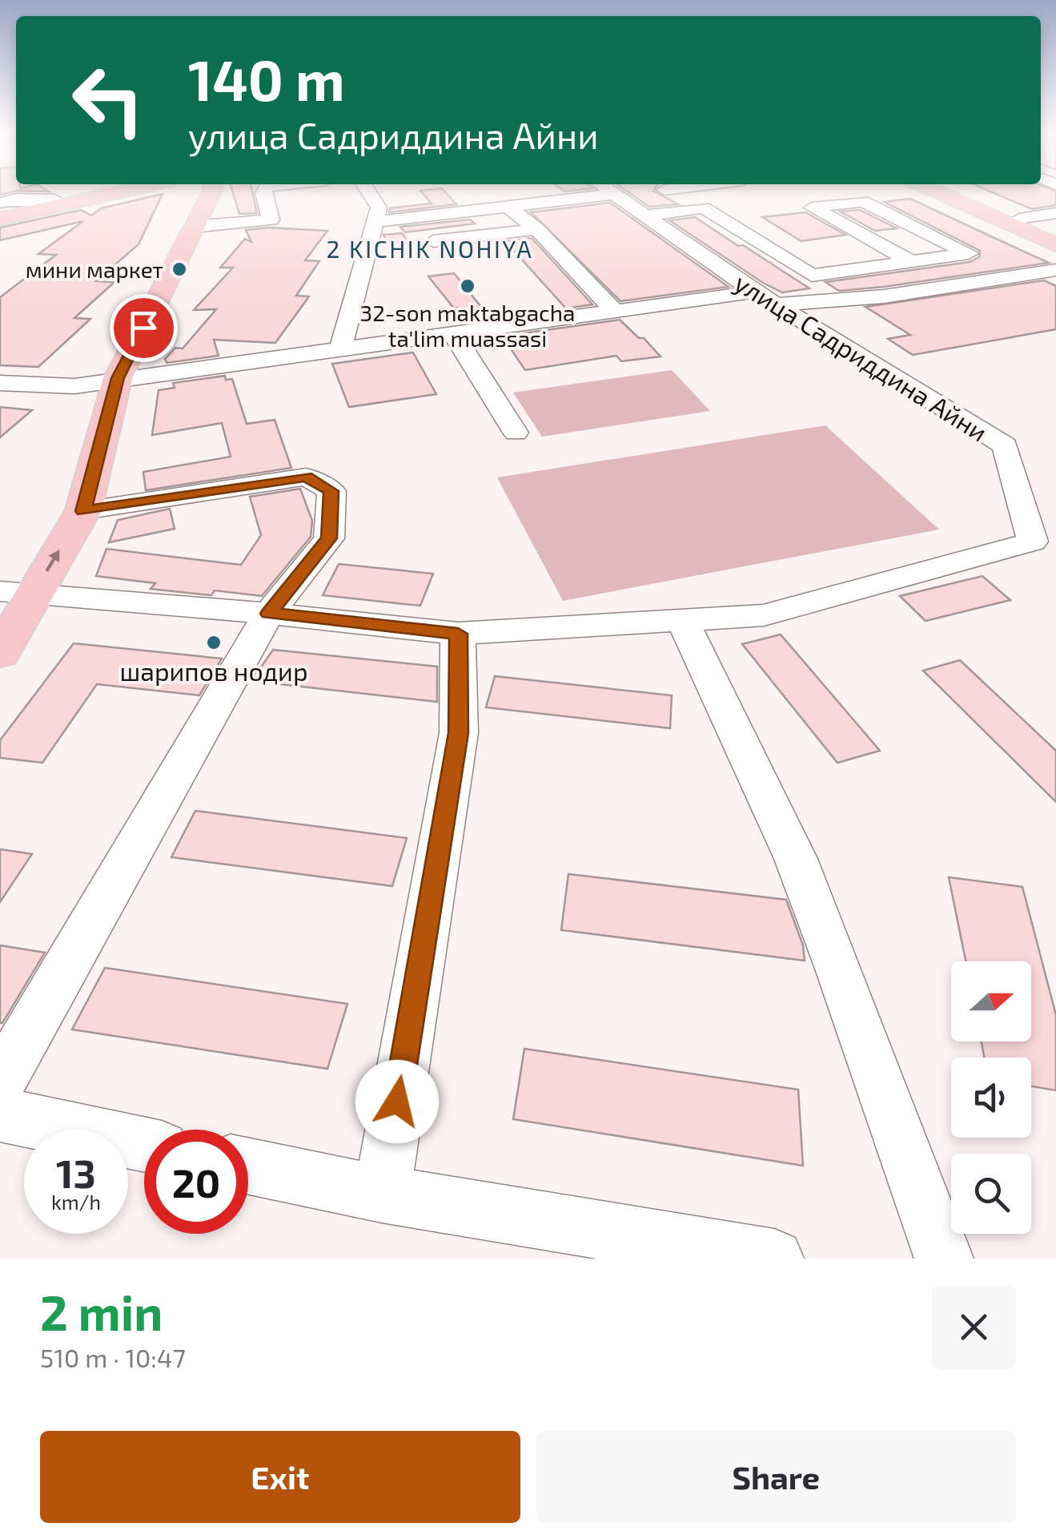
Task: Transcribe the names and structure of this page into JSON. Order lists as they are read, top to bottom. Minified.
{"streets":{"street":["улица Садриддина Айни"]},"districts":["2 KICHIK NOHIYA"],"places":["мини маркет","32-son maktabgacha ta'lim muassasi","шарипов нодир"],"north":"right","page":{"turn":["140 m","улица Садриддина Айни"],"speed":"13 km/h","limit":"20","heading":["2 min","510 m · 10:47"],"buttons":["Exit","Share"]}}
